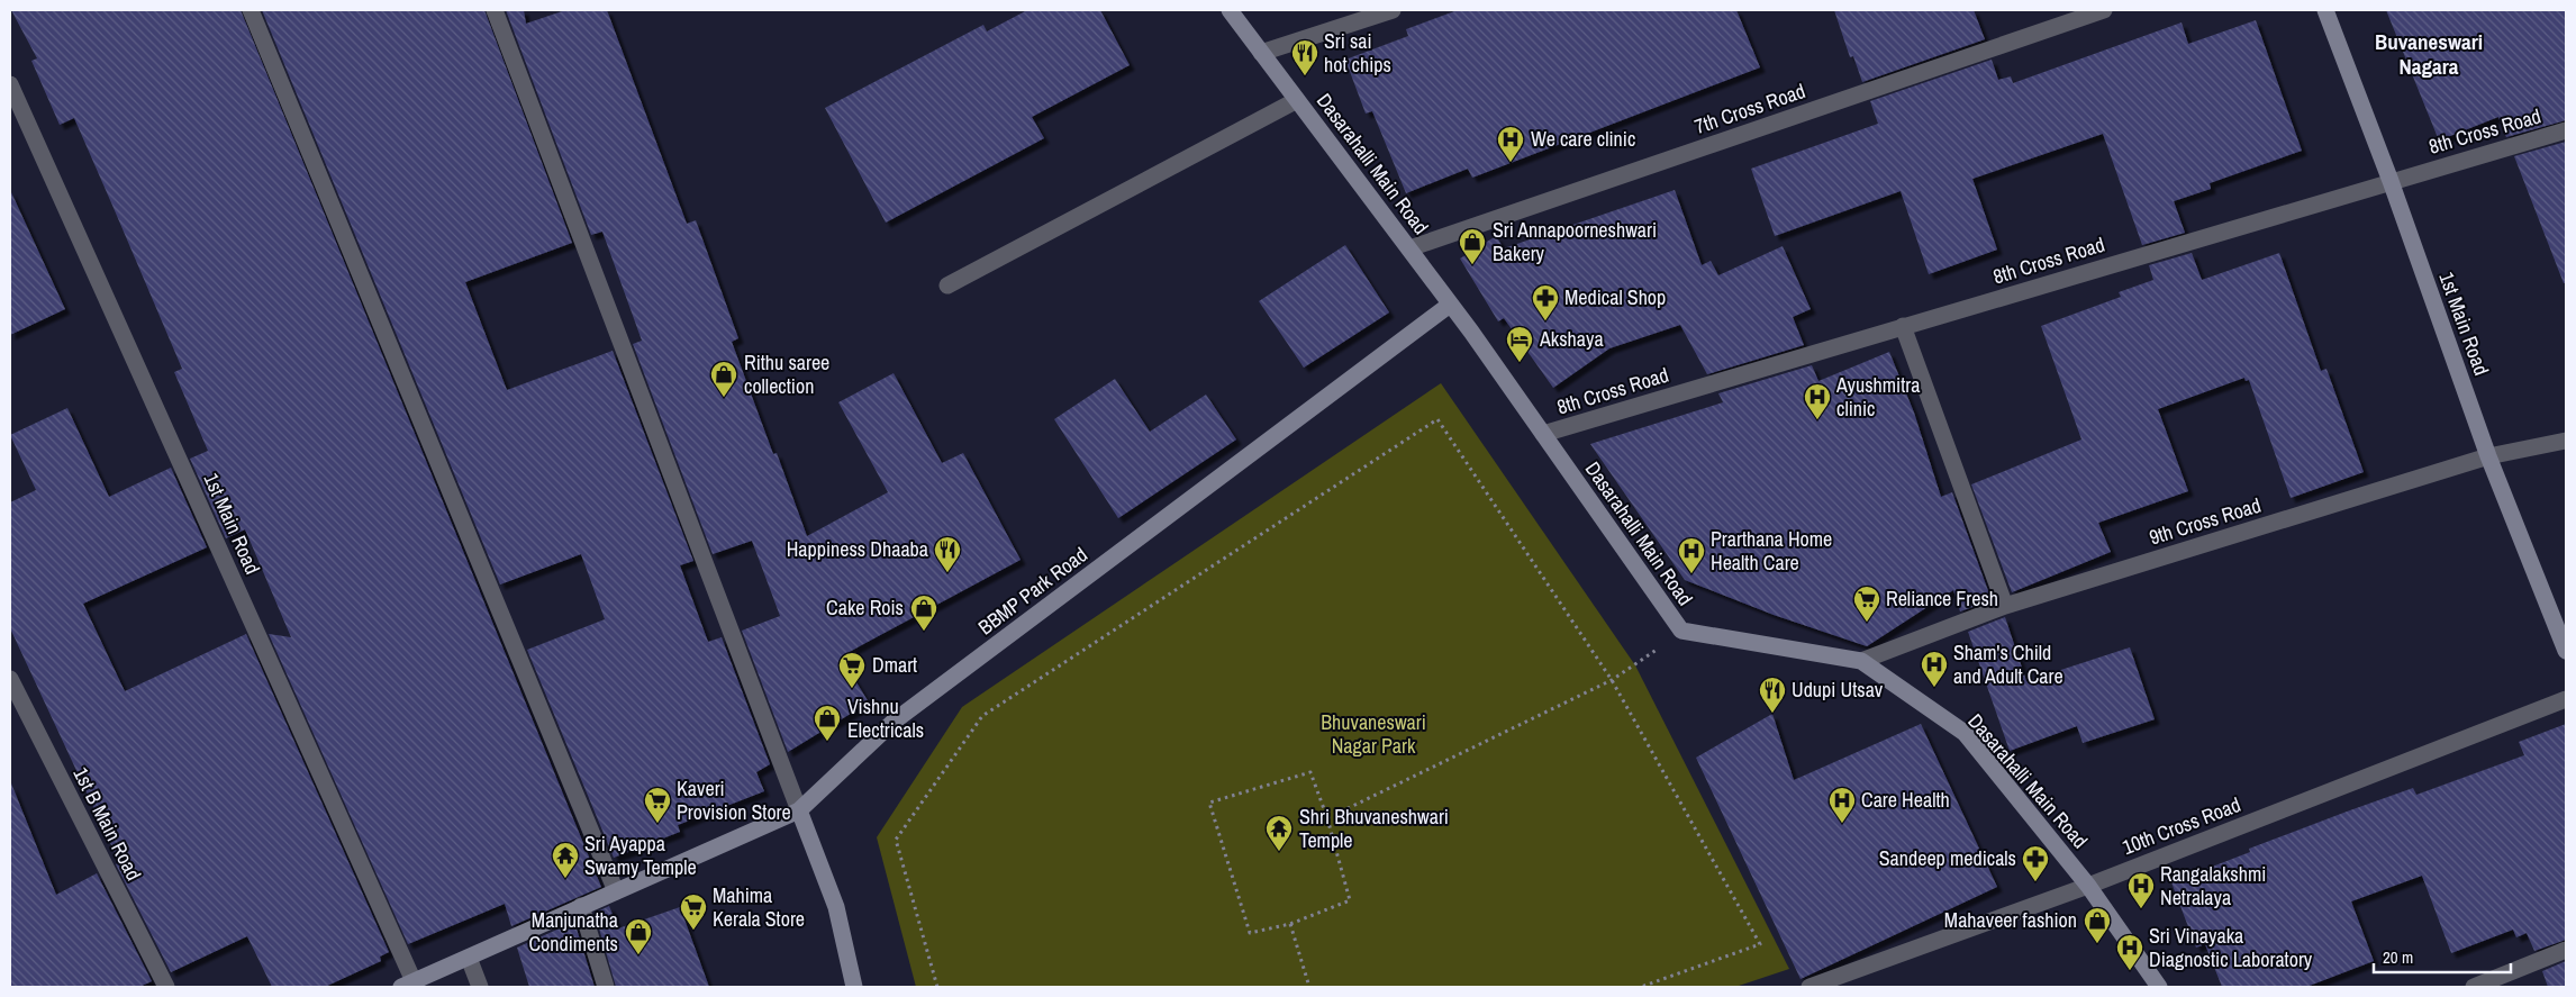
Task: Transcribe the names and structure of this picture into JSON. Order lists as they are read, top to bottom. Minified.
{"streets":{"street":["7th Cross Road","8th Cross Road","Dasarahalli Main Road","1st Main Road","9th Cross Road","BBMP Park Road","1st B Main Road","10th Cross Road"]},"crossings":[["7th Cross Road","Dasarahalli Main Road"],["8th Cross Road","Dasarahalli Main Road"],["8th Cross Road","1st Main Road"],["Dasarahalli Main Road","9th Cross Road"],["Dasarahalli Main Road","BBMP Park Road"],["Dasarahalli Main Road","10th Cross Road"],["1st Main Road","9th Cross Road"],["1st Main Road","BBMP Park Road"]],"districts":["Buvaneswari Nagara"],"parks":["Bhuvaneswari Nagar Park"],"places":{"restaurant":["Sri sai hot chips","Happiness Dhaaba","Udupi Utsav"],"hospital":["We care clinic","Ayushmitra clinic","Prarthana Home Health Care","Sham's Child and Adult Care","Care Health","Rangalakshmi Netralaya","Sri Vinayaka Diagnostic Laboratory"],"shop":["Sri Annapoorneshwari Bakery","Rithu saree collection","Cake Rois","Vishnu Electricals","Mahaveer fashion","Manjunatha Condiments"],"pharmacy":["Medical Shop","Sandeep medicals"],"hotel":["Akshaya"],"supermarket":["Reliance Fresh","Dmart","Kaveri Provision Store","Mahima Kerala Store"],"temple":["Shri Bhuvaneshwari Temple","Sri Ayappa Swamy Temple"]},"scale_bar":"20 m"}
